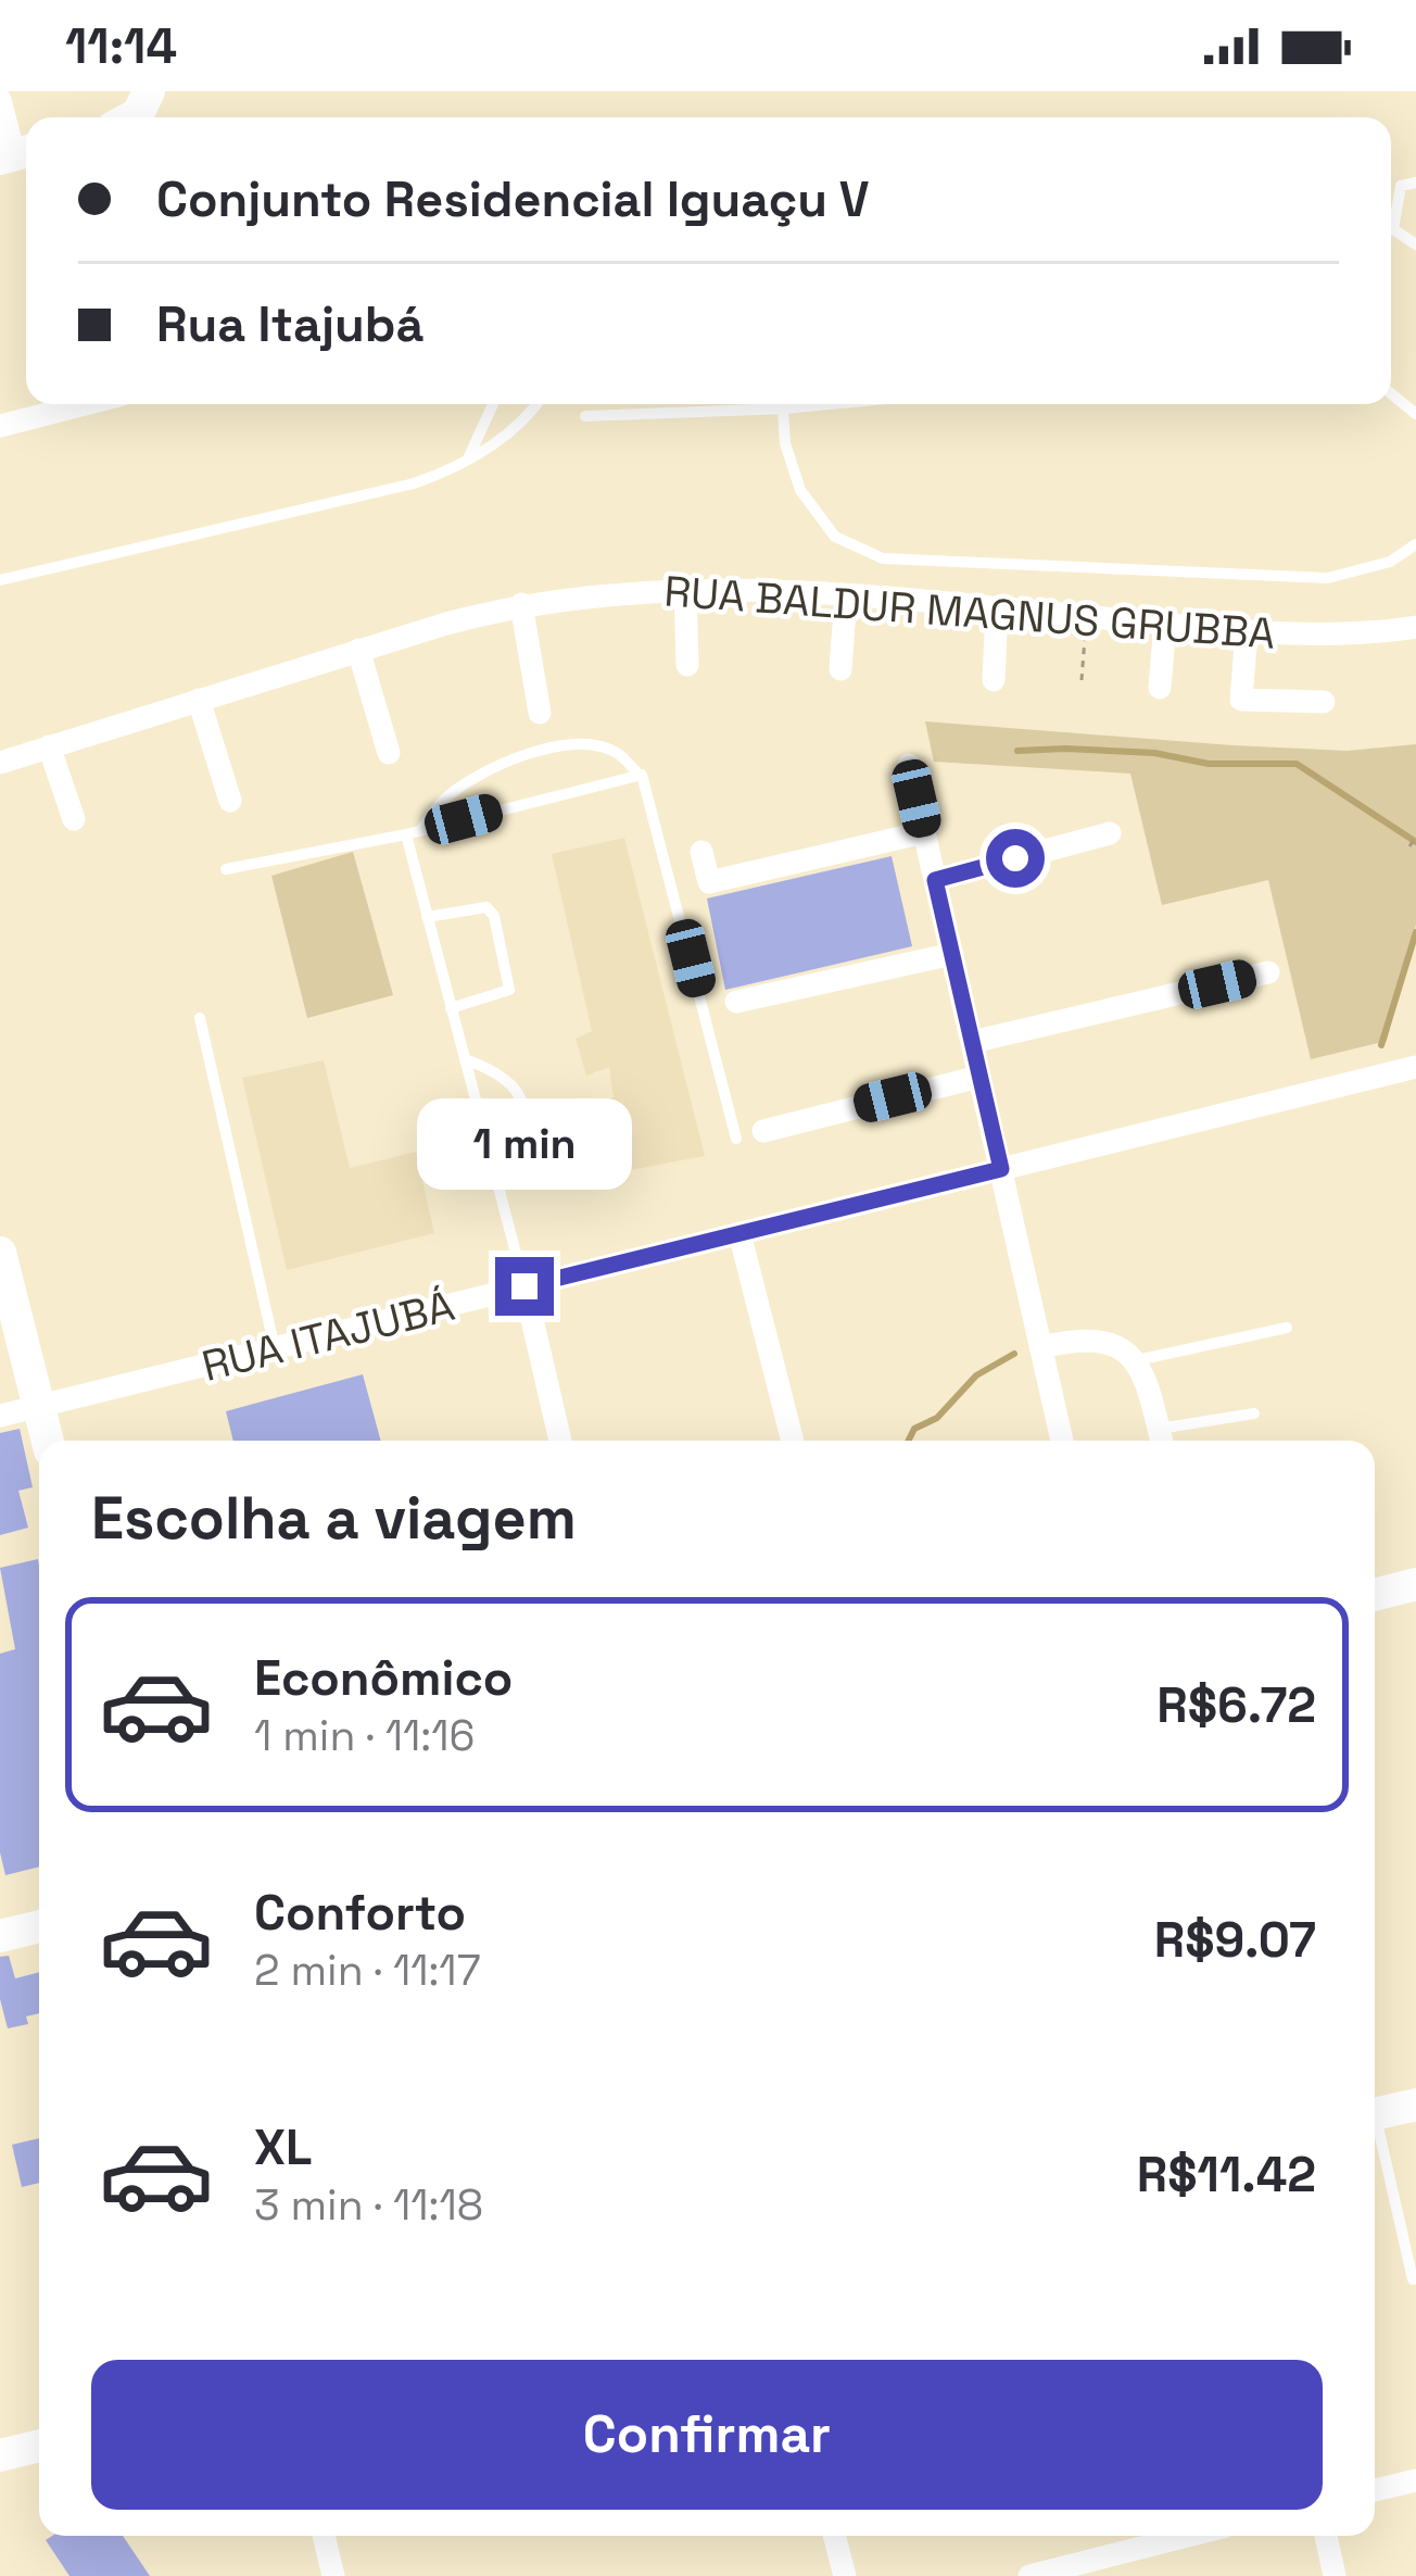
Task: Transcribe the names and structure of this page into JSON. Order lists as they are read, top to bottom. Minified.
{"streets":{"street":["RUA BALDUR MAGNUS GRUBBA","RUA ITAJUBÁ"]},"page":{"status":"11:14","banner":["Conjunto Residencial Iguaçu V","Rua Itajubá"],"bubble":"1 min","heading":"Escolha a viagem","list":[{"name":"Econômico","note":"1 min · 11:16","value":"R$6.72"},{"name":"Conforto","note":"2 min · 11:17","value":"R$9.07"},{"name":"XL","note":"3 min · 11:18","value":"R$11.42"}],"buttons":"Confirmar"}}
